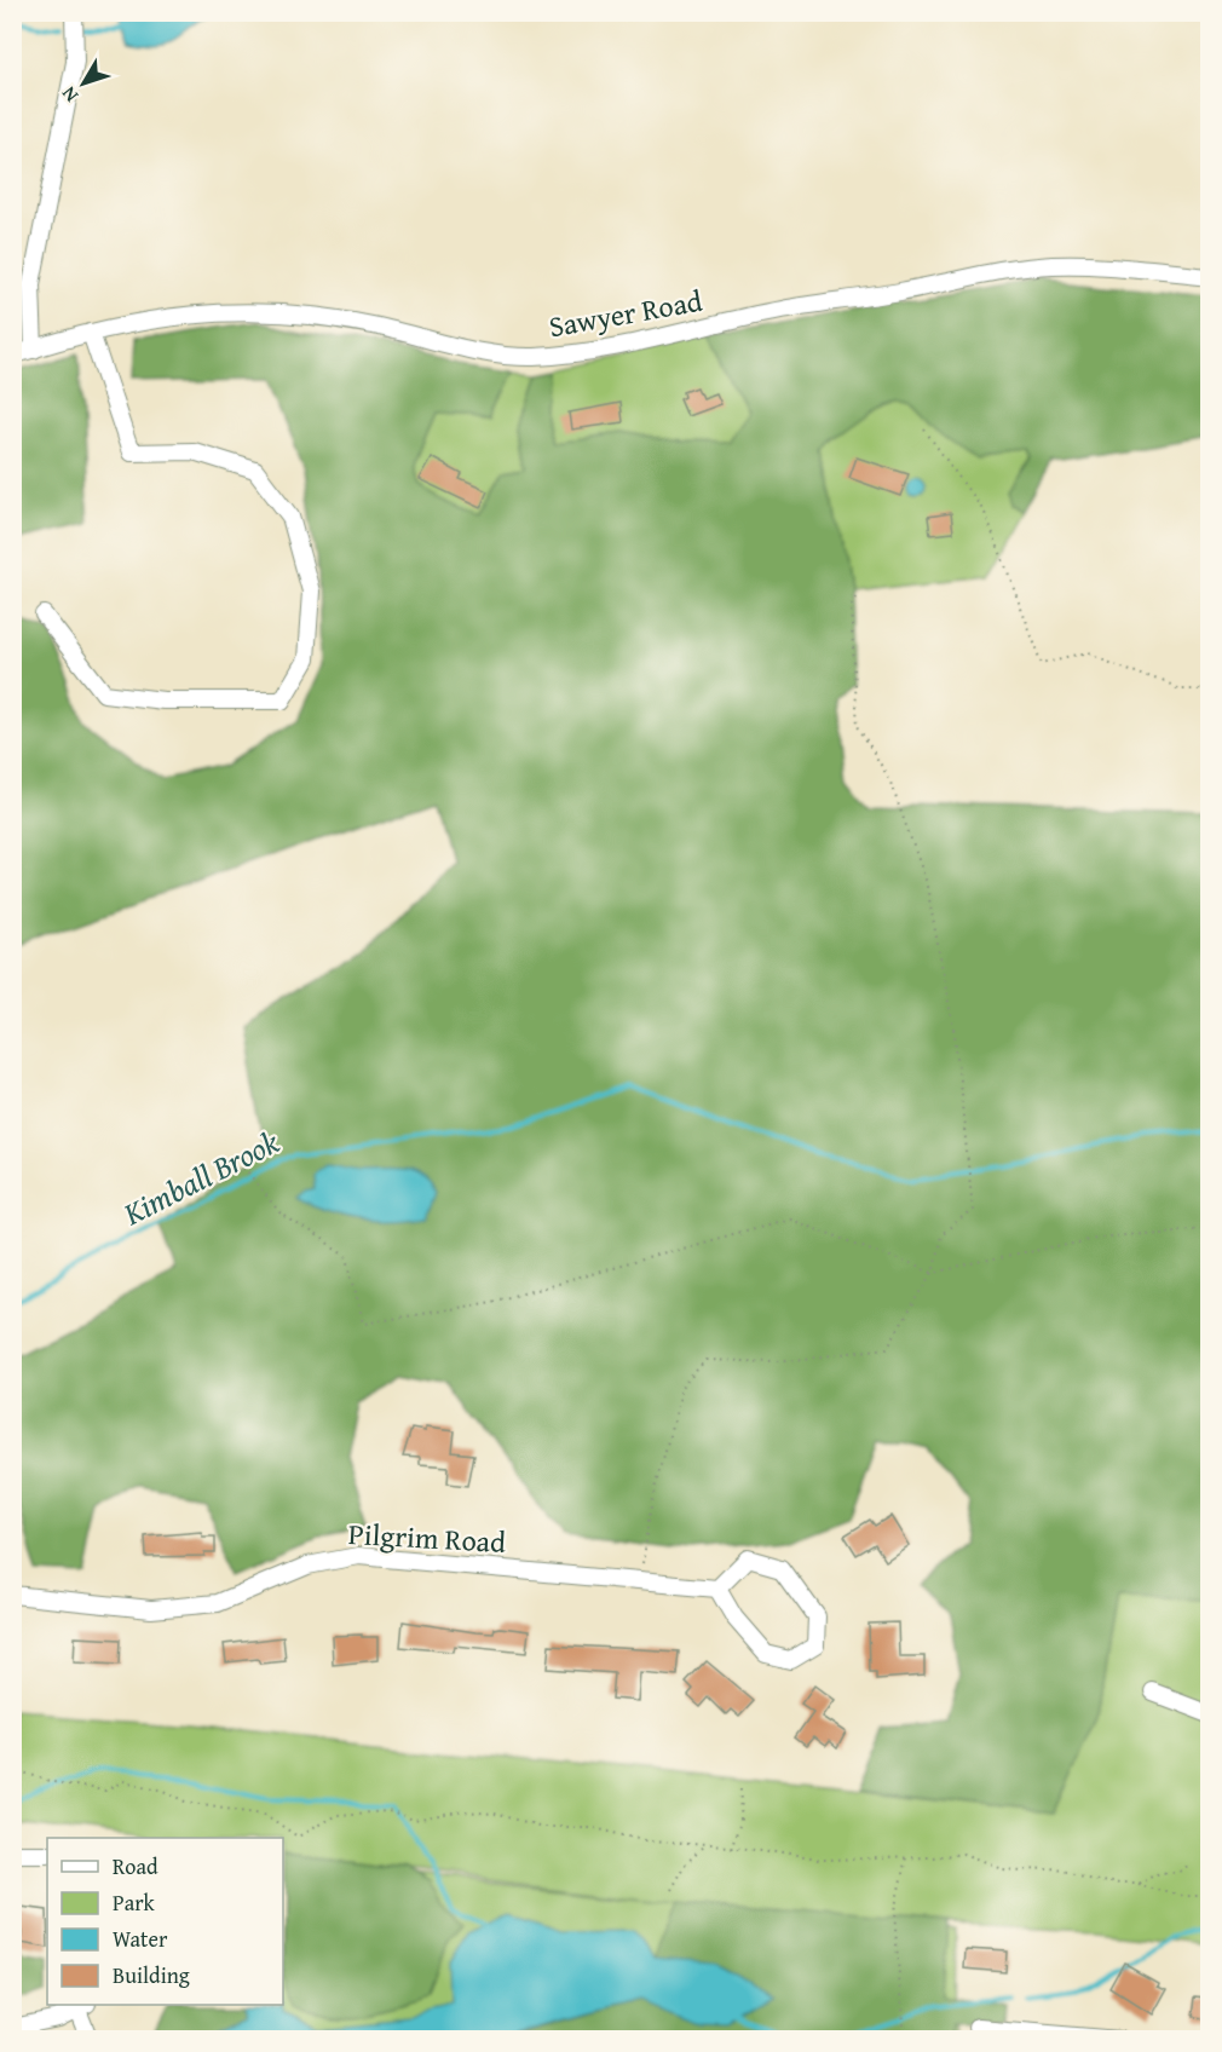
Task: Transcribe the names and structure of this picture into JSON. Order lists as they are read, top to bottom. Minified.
{"streets":{"street":["Sawyer Road","Pilgrim Road"]},"water":["Kimball Brook"],"legend":["Road","Park","Water","Building"],"north":"bottom left"}
